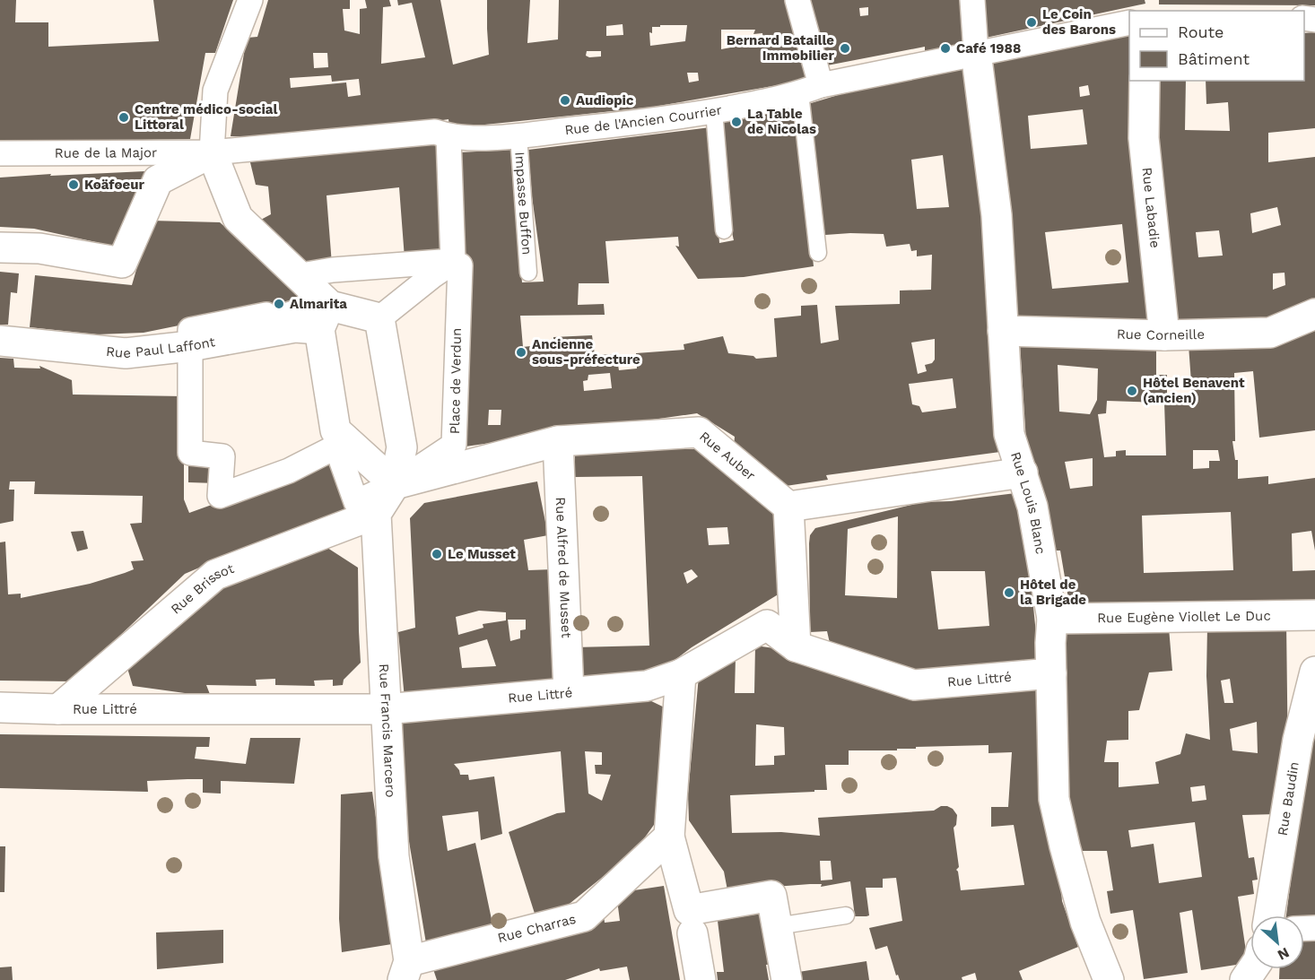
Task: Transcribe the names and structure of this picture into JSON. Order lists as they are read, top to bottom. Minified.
{"streets":{"street":["Rue de l'Ancien Courrier","Rue de la Major","Rue Labadie","Rue Corneille","Rue Paul Laffont","Place de Verdun","Rue Auber","Rue Louis Blanc","Rue Alfred de Musset","Rue Brissot","Rue Eugène Viollet Le Duc","Rue Littré","Rue Francis Marcero","Rue Baudin","Rue Charras"],"lane":["Impasse Buffon"]},"crossings":[["Rue de l'Ancien Courrier","Rue de la Major"],["Rue de l'Ancien Courrier","Impasse Buffon"],["Rue de l'Ancien Courrier","Rue Louis Blanc"],["Rue Labadie","Rue Corneille"],["Rue Corneille","Rue Louis Blanc"],["Rue Paul Laffont","Place de Verdun"],["Place de Verdun","Rue Auber"],["Rue Auber","Rue Alfred de Musset"],["Rue Louis Blanc","Rue Eugène Viollet Le Duc"],["Rue Louis Blanc","Rue Littré"],["Rue Alfred de Musset","Rue Littré"],["Rue Brissot","Rue Littré"],["Rue Brissot","Rue Francis Marcero"],["Rue Littré","Rue Francis Marcero"],["Rue Francis Marcero","Rue Charras"]],"places":["Le Coin des Barons","Bernard Bataille Immobilier","Café 1988","Audiopic","Centre médico-social Littoral","La Table de Nicolas","Koäfoeur","Almarita","Ancienne sous-préfecture","Hôtel Benavent (ancien)","Le Musset","Hôtel de la Brigade"],"legend":["Route","Bâtiment"],"north":"bottom right"}
